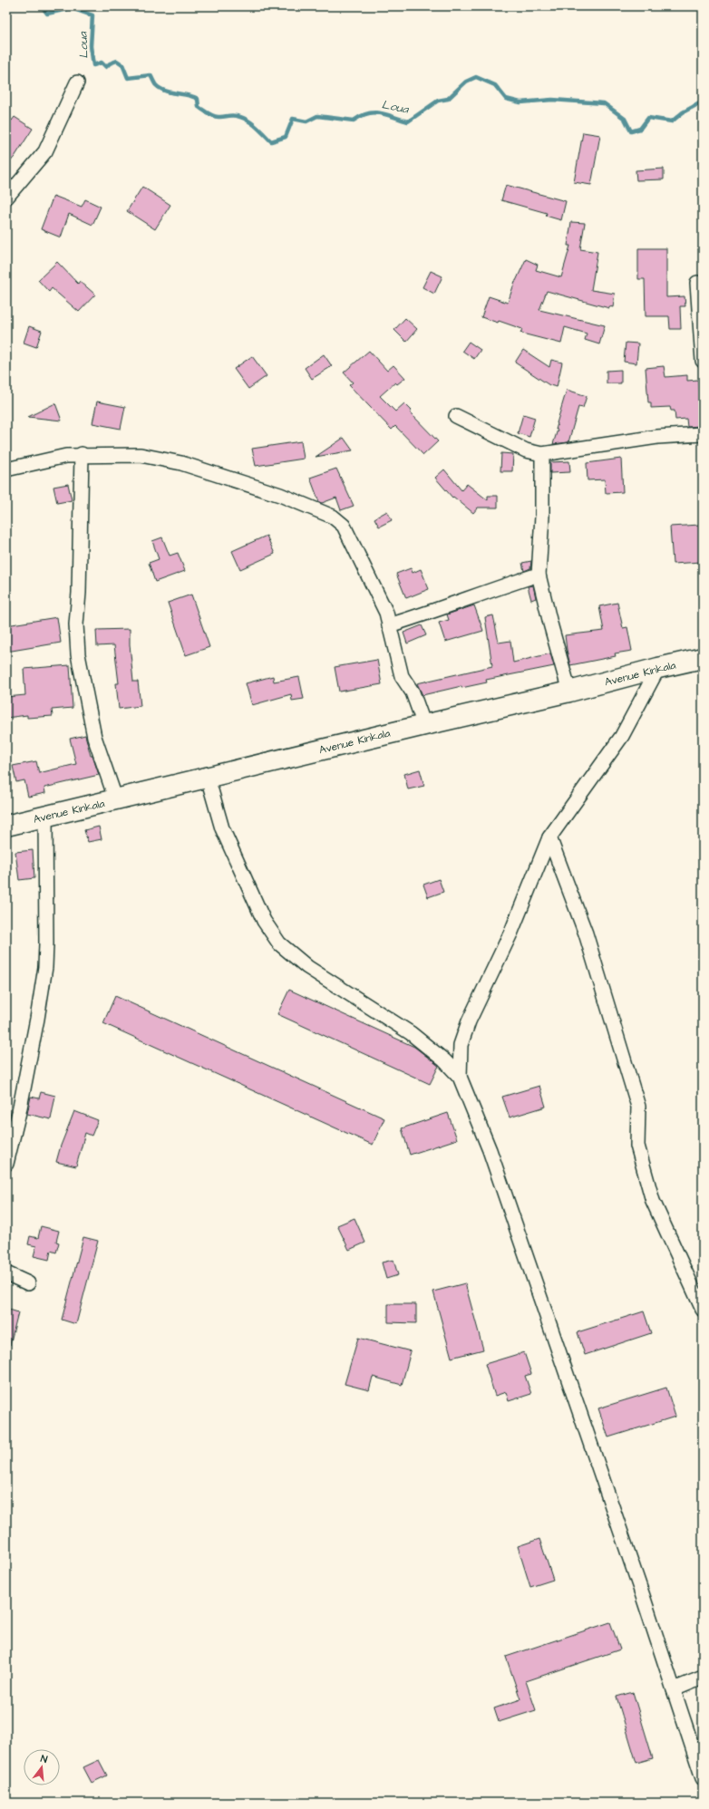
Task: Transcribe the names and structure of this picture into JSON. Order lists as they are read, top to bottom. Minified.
{"streets":{"main road":["Avenue Kinkala"]},"water":["Loua"],"north":"top"}
